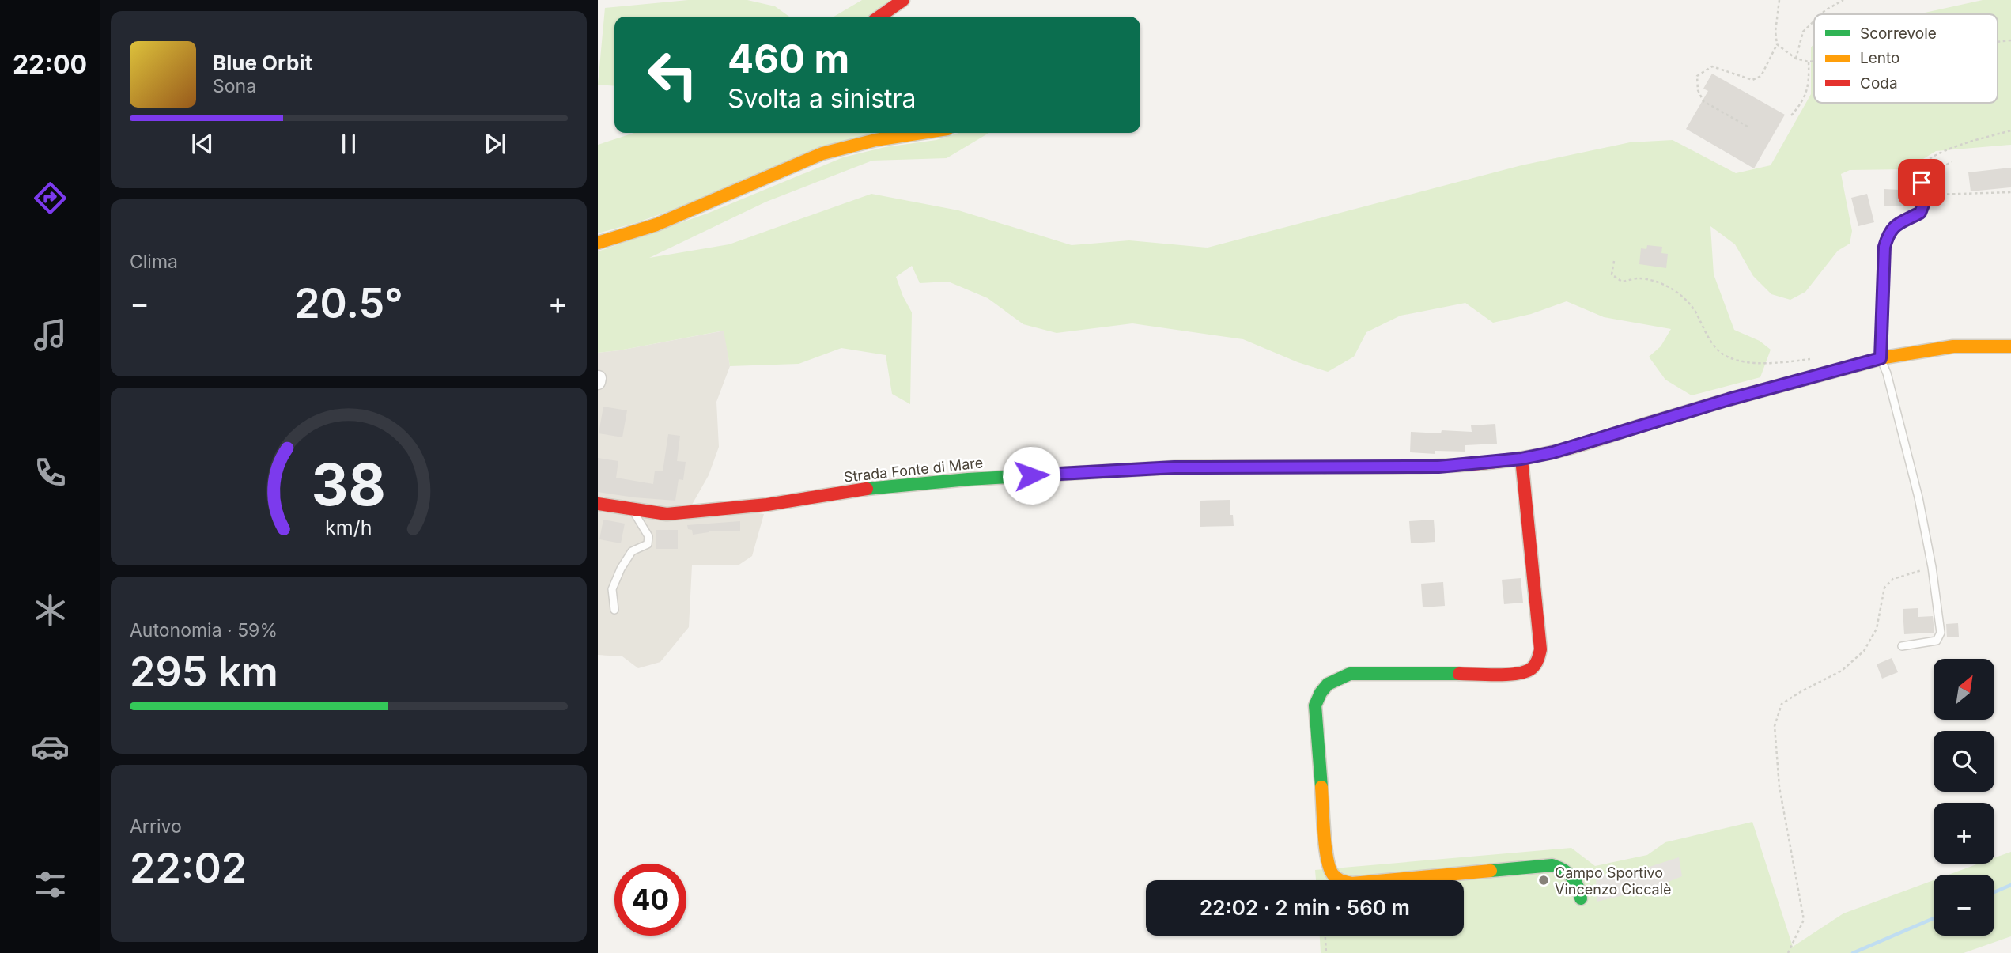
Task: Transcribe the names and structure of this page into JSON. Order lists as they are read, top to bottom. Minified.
{"streets":{"street":["Strada Fonte di Mare"]},"places":["Campo Sportivo Vincenzo Ciccalè"],"legend":["Scorrevole","Lento","Coda"],"north":"top right","page":{"tabs":"22:00","turn":["460 m","Svolta a sinistra"],"song":["Blue Orbit","Sona"],"tile":["Clima",["Autonomia · 59%","295 km"],["Arrivo","22:02"]],"heat":["−","20.5°","+"],"map_buttons":["+","−"],"limit":"40","trip":"22:02 · 2 min · 560 m","gauge":["38","km/h"]}}
